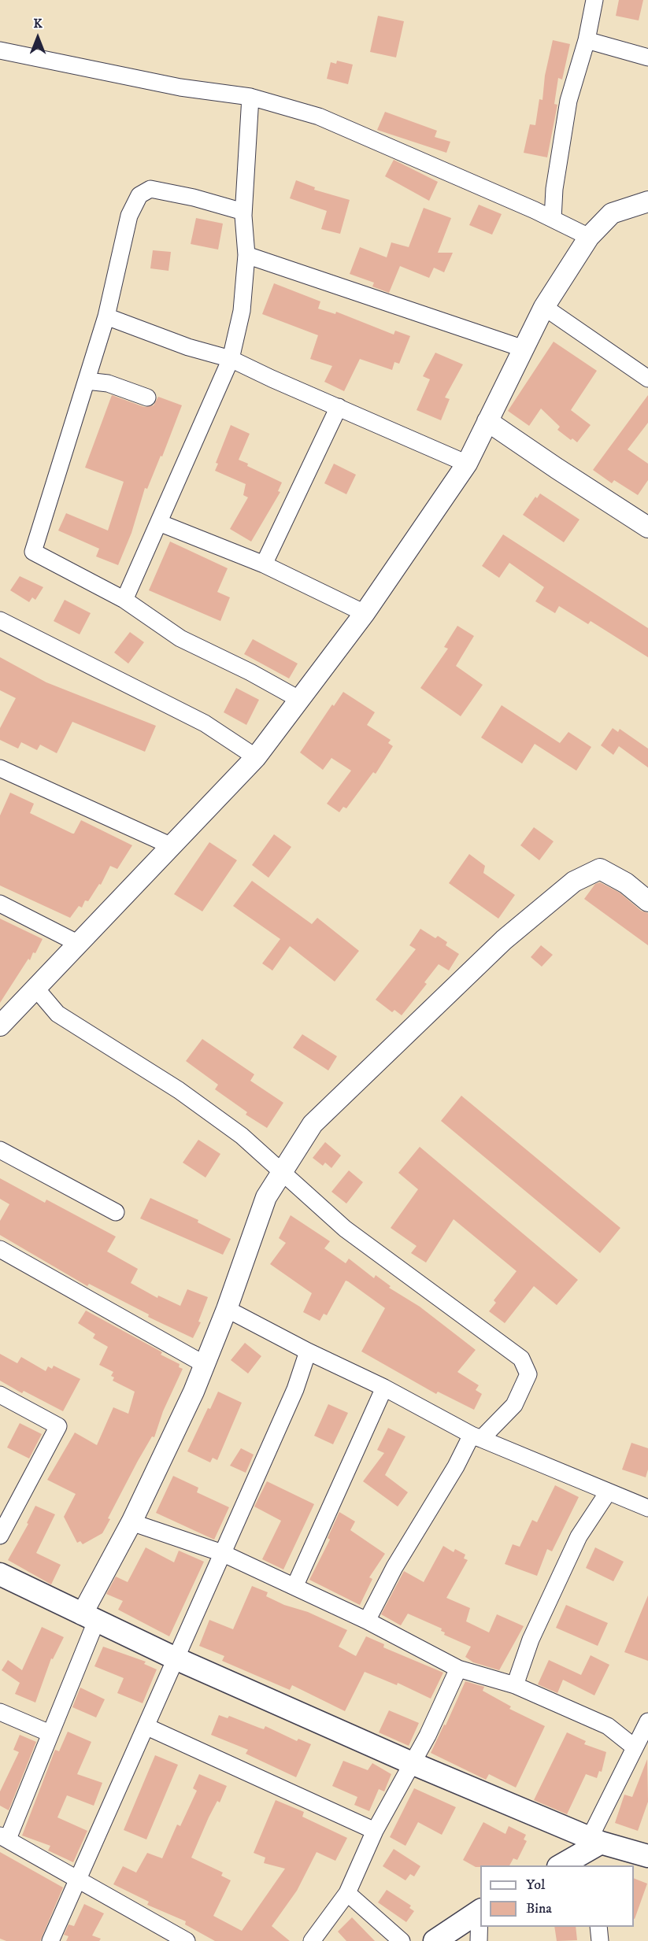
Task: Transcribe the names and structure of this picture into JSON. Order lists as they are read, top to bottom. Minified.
{"legend":["Yol","Bina"],"north":"top"}
